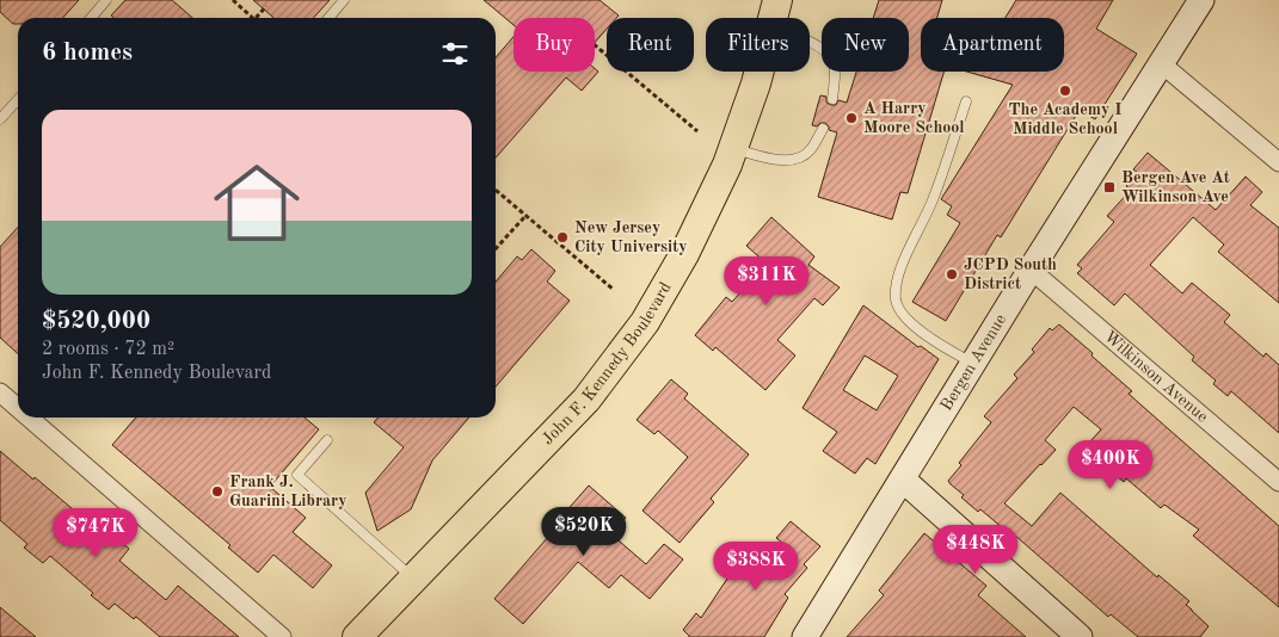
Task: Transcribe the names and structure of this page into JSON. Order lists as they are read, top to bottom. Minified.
{"streets":{"main road":["John F. Kennedy Boulevard"],"street":["Bergen Avenue","Wilkinson Avenue"]},"crossings":[["Bergen Avenue","Wilkinson Avenue"]],"places":{"other":["The Academy I Middle School","A Harry Moore School","New Jersey City University","JCPD South District","Frank J. Guarini Library"],"transit":["Bergen Ave At Wilkinson Ave"]},"page":{"chip":["Buy","Rent","Filters","New","Apartment"],"heading":"6 homes","list":[{"name":"$520,000","note":"2 rooms · 72 m² · John F. Kennedy Boulevard"}],"price":["$311K","$400K","$520K","$747K","$448K","$388K"]}}
